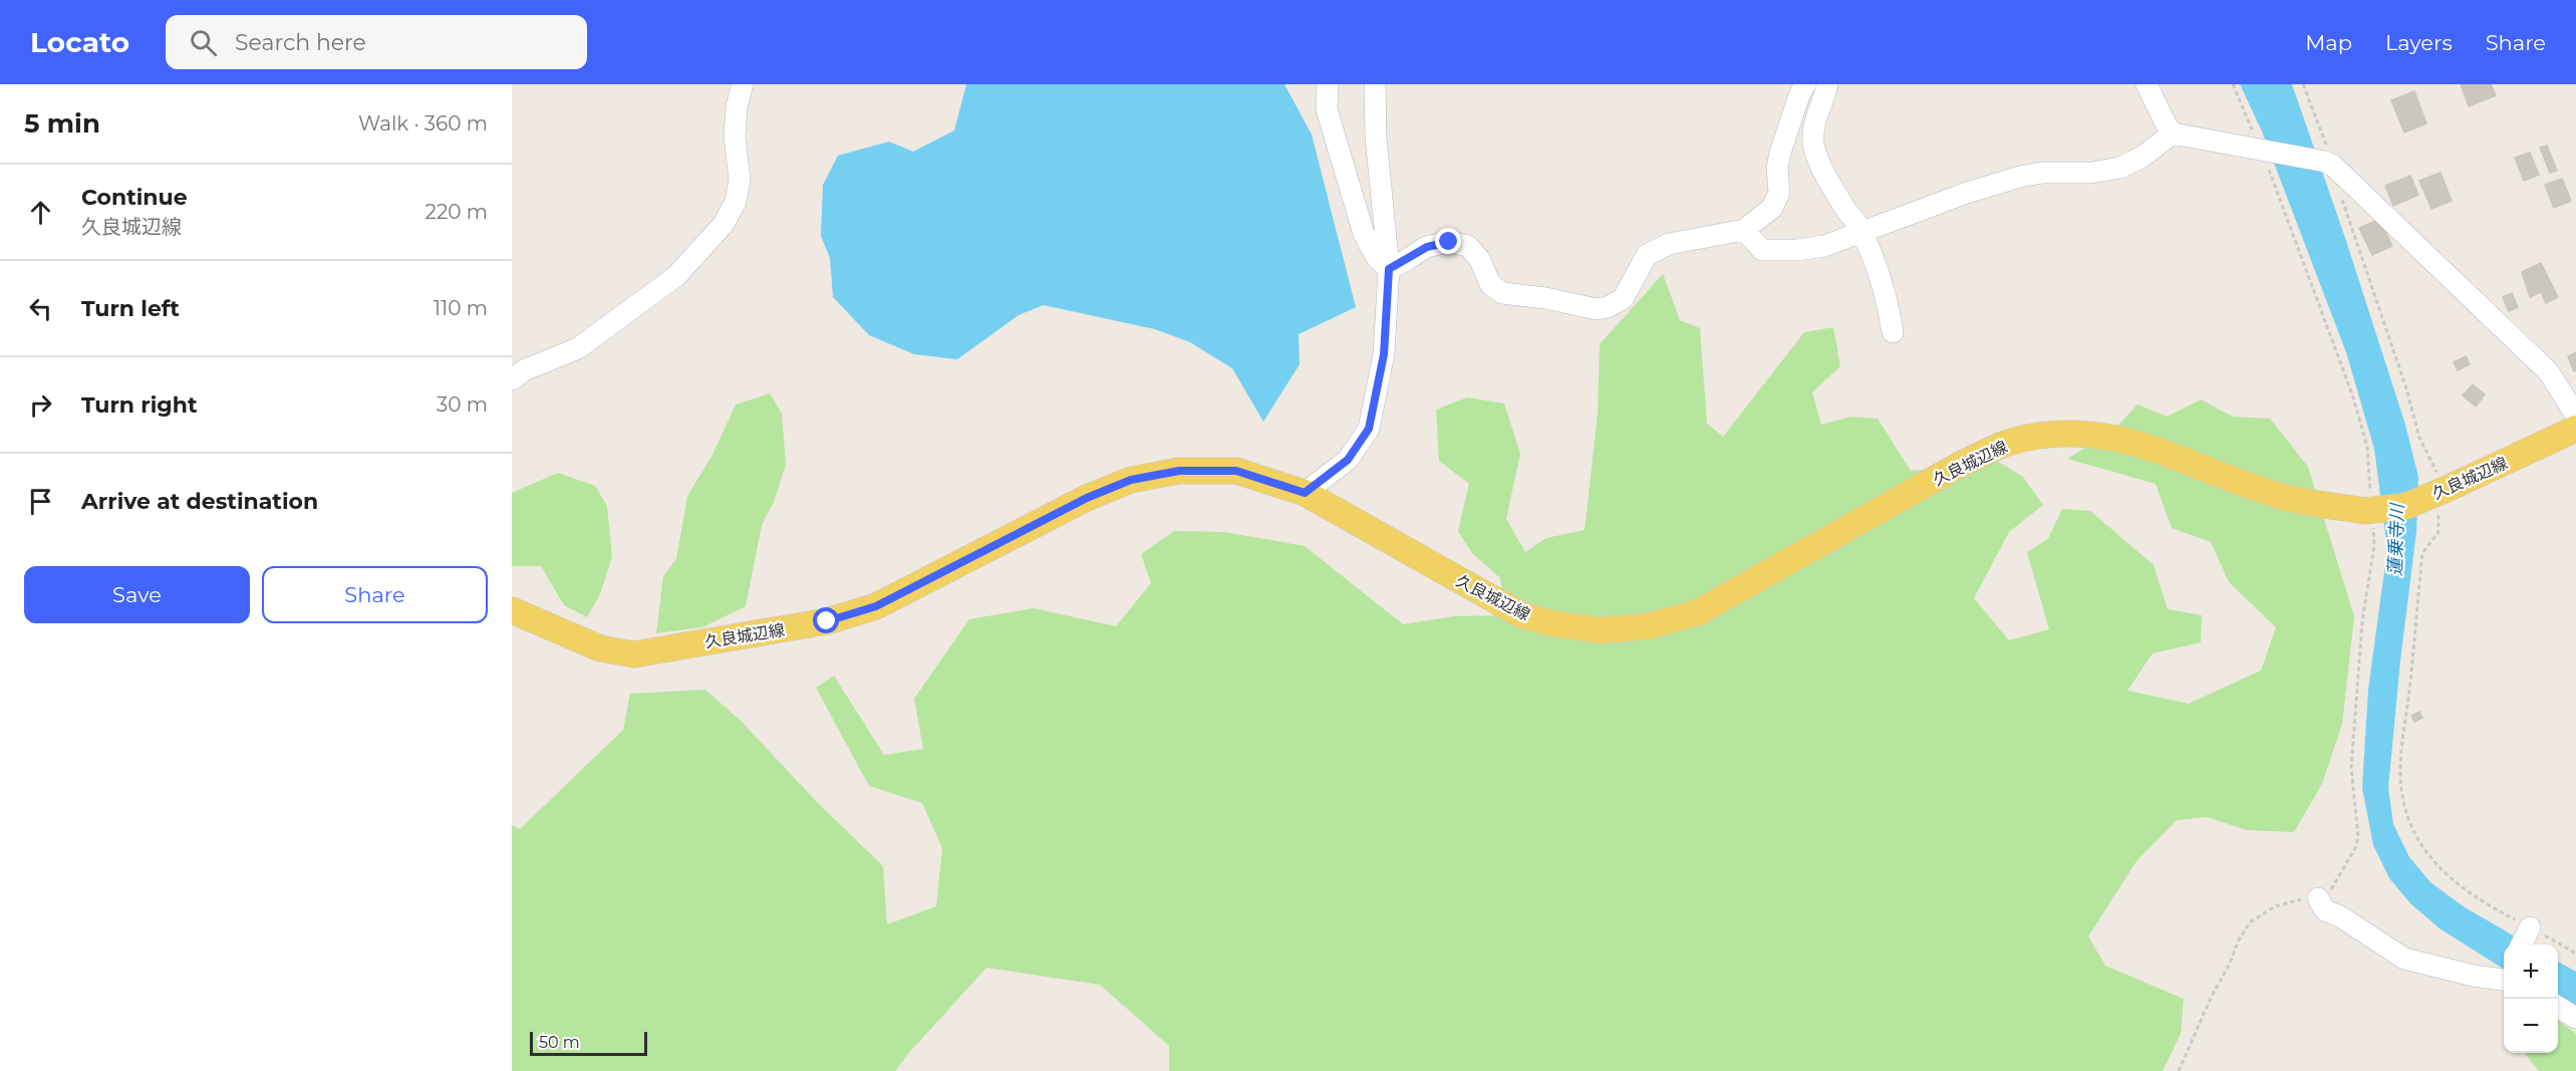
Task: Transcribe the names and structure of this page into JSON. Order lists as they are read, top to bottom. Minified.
{"streets":{"main road":["久良城辺線"]},"water":["蓮乗寺川"],"scale_bar":"50 m","page":{"header":"Locato","search":"Search here","nav":["Map","Layers","Share"],"heading":["5 min","Walk · 360 m"],"list":[["Continue","久良城辺線","220 m"],["Turn left","110 m"],["Turn right","30 m"],"Arrive at destination"],"buttons":["Save","Share"],"map_buttons":["+","−"],"scale":"50 m"}}
